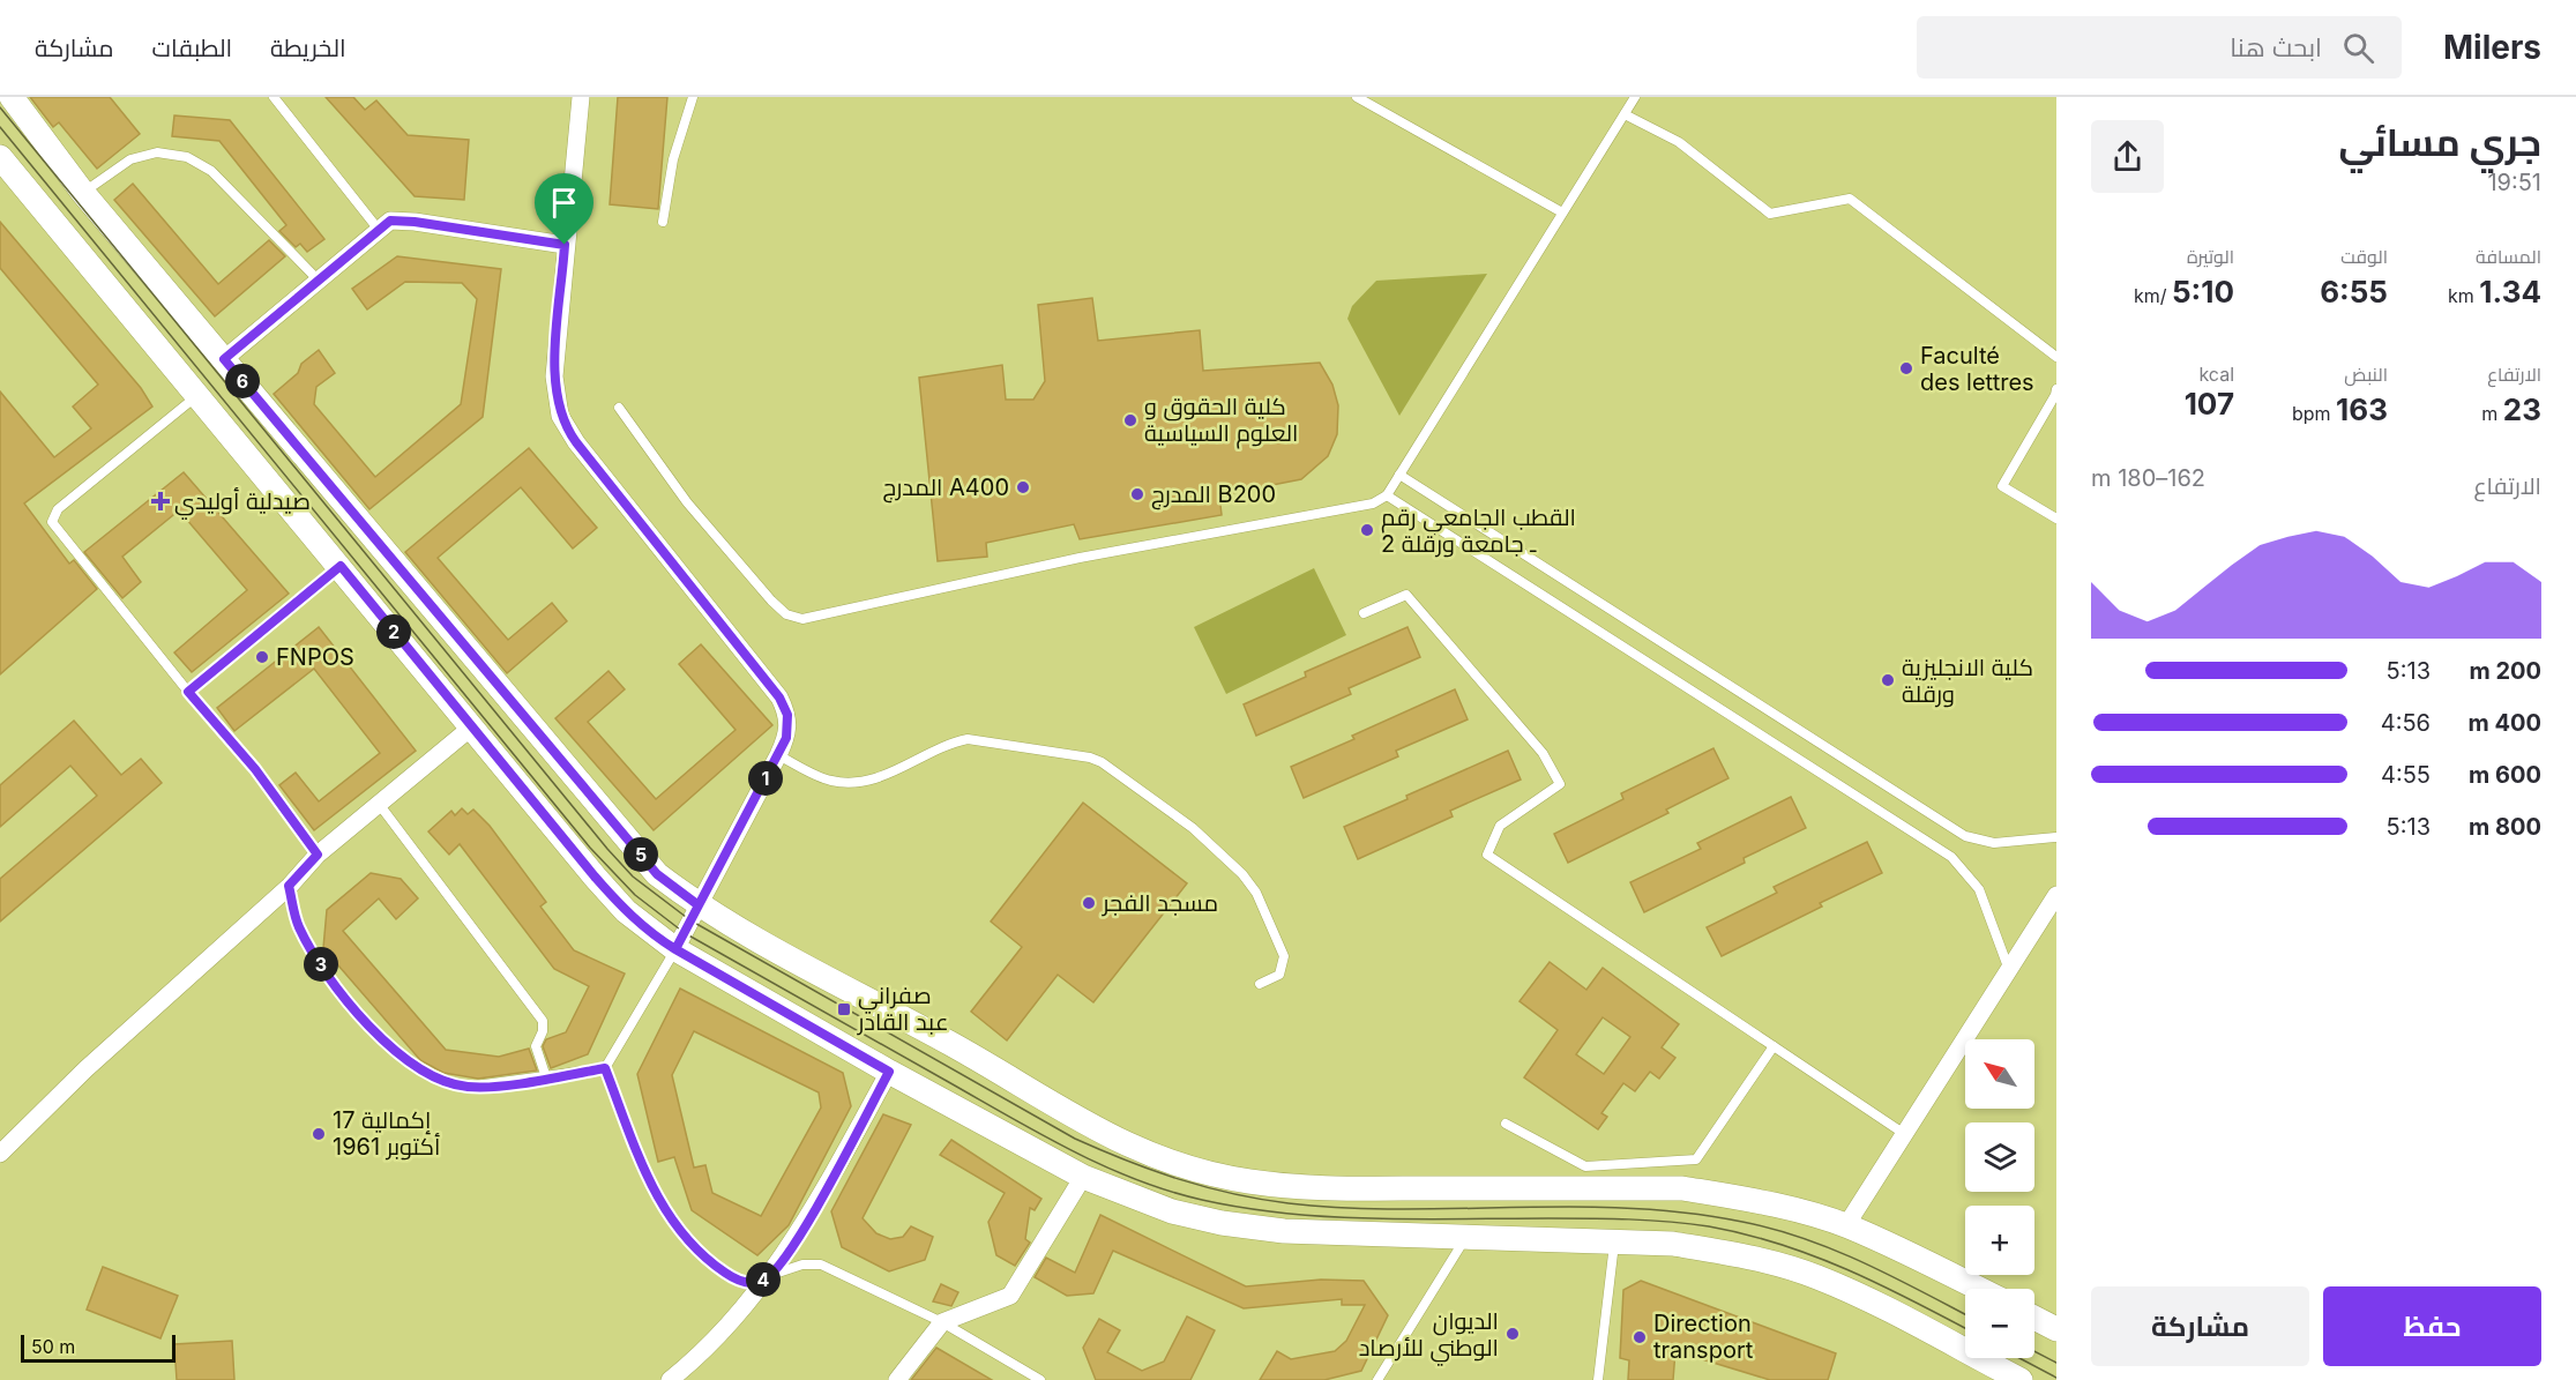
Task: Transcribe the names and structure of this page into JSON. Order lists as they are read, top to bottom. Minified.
{"places":{"other":["Faculté des lettres","كلية الحقوق و العلوم السياسية","المدرج A400","المدرج B200","القطب الجامعي رقم 2 ـ جامعة ورقلة","FNPOS","كلية الانجليزية ورقلة","مسجد الفجر","إكمالية 17 أكتوبر 1961","الديوان الوطني للأرصاد","Direction transport"],"health":["صيدلية أوليدي"],"transit":["صفراني عبد القادر"]},"scale_bar":"50 m","north":"top left","page":{"header":"Milers","search":"ابحث هنا","nav":["الخريطة","الطبقات","مشاركة"],"heading":["جري مسائي","19:51"],"stats":[["المسافة","1.34 km"],["الوقت","6:55"],["الوتيرة","5:10 /km"],["الارتفاع","23 m"],["النبض","163 bpm"],["kcal","107"]],"pins":["6","2","1","5","3","4"],"chart":["الارتفاع","162–180 m"],"list":[{"name":"200 m","note":"5:13"},{"name":"400 m","note":"4:56"},{"name":"600 m","note":"4:55"},{"name":"800 m","note":"5:13"}],"map_buttons":["+","−"],"buttons":["حفظ","مشاركة"],"scale":"50 m"}}
